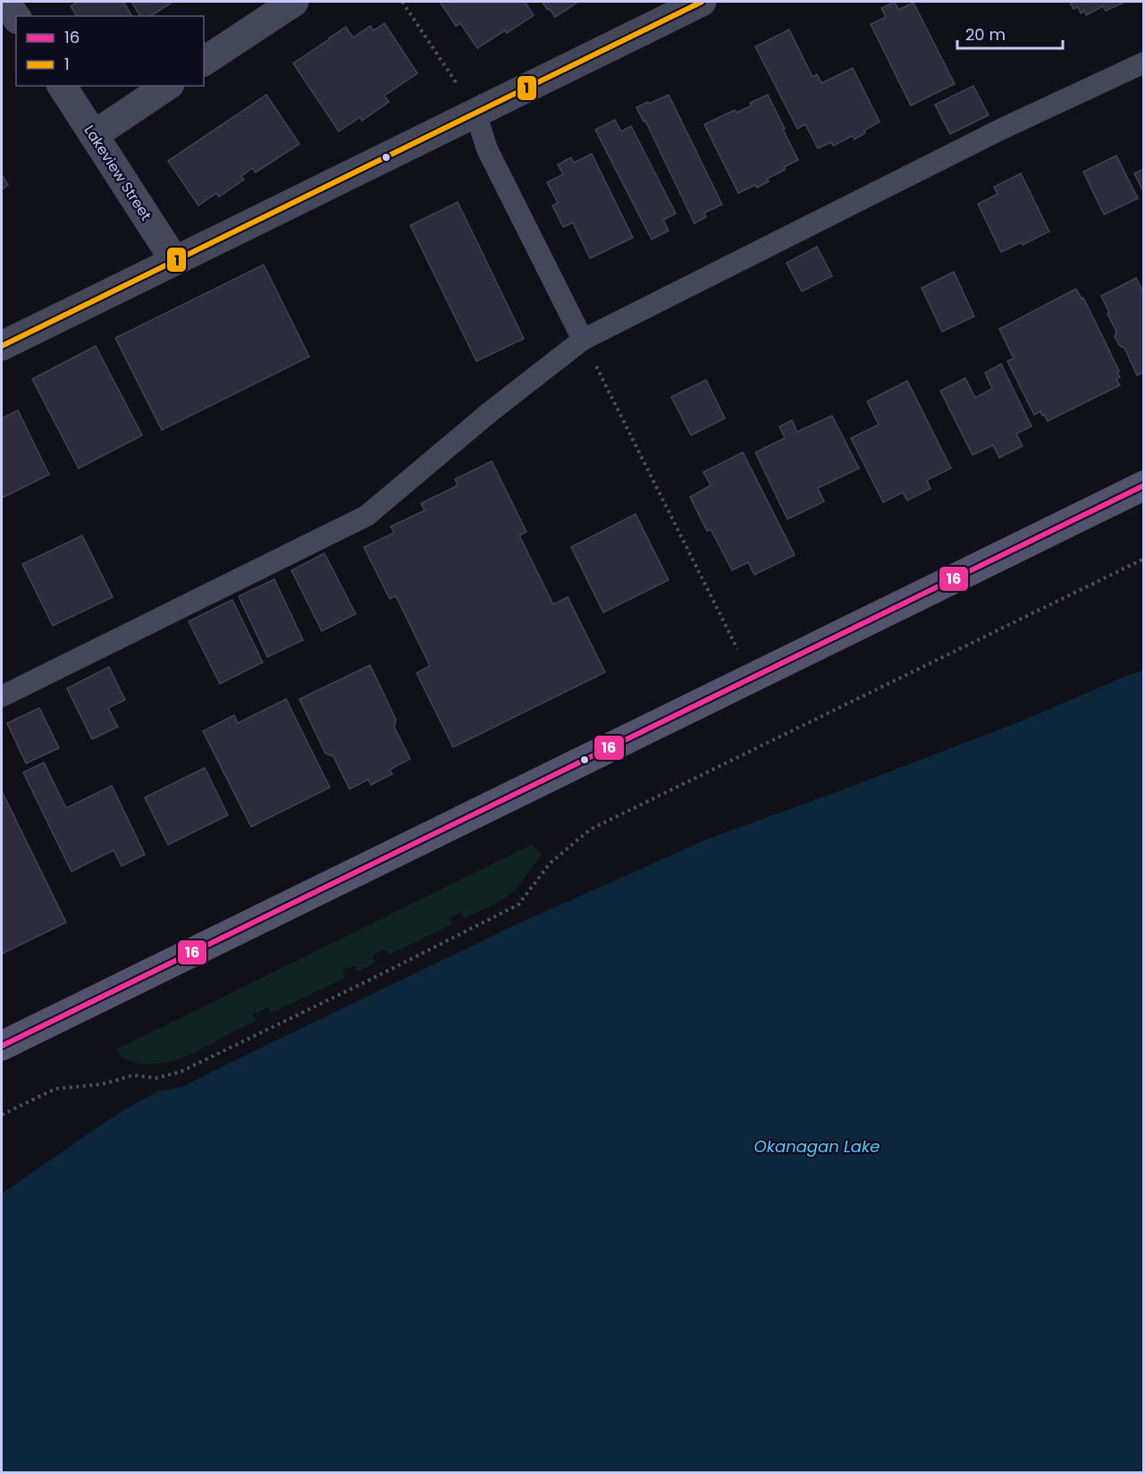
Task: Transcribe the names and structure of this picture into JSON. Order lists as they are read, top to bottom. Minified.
{"streets":{"street":["Lakeview Street"]},"water":["Okanagan Lake"],"lines":["transit line 1","transit line 16"],"legend":["16","1"],"scale_bar":"20 m"}
